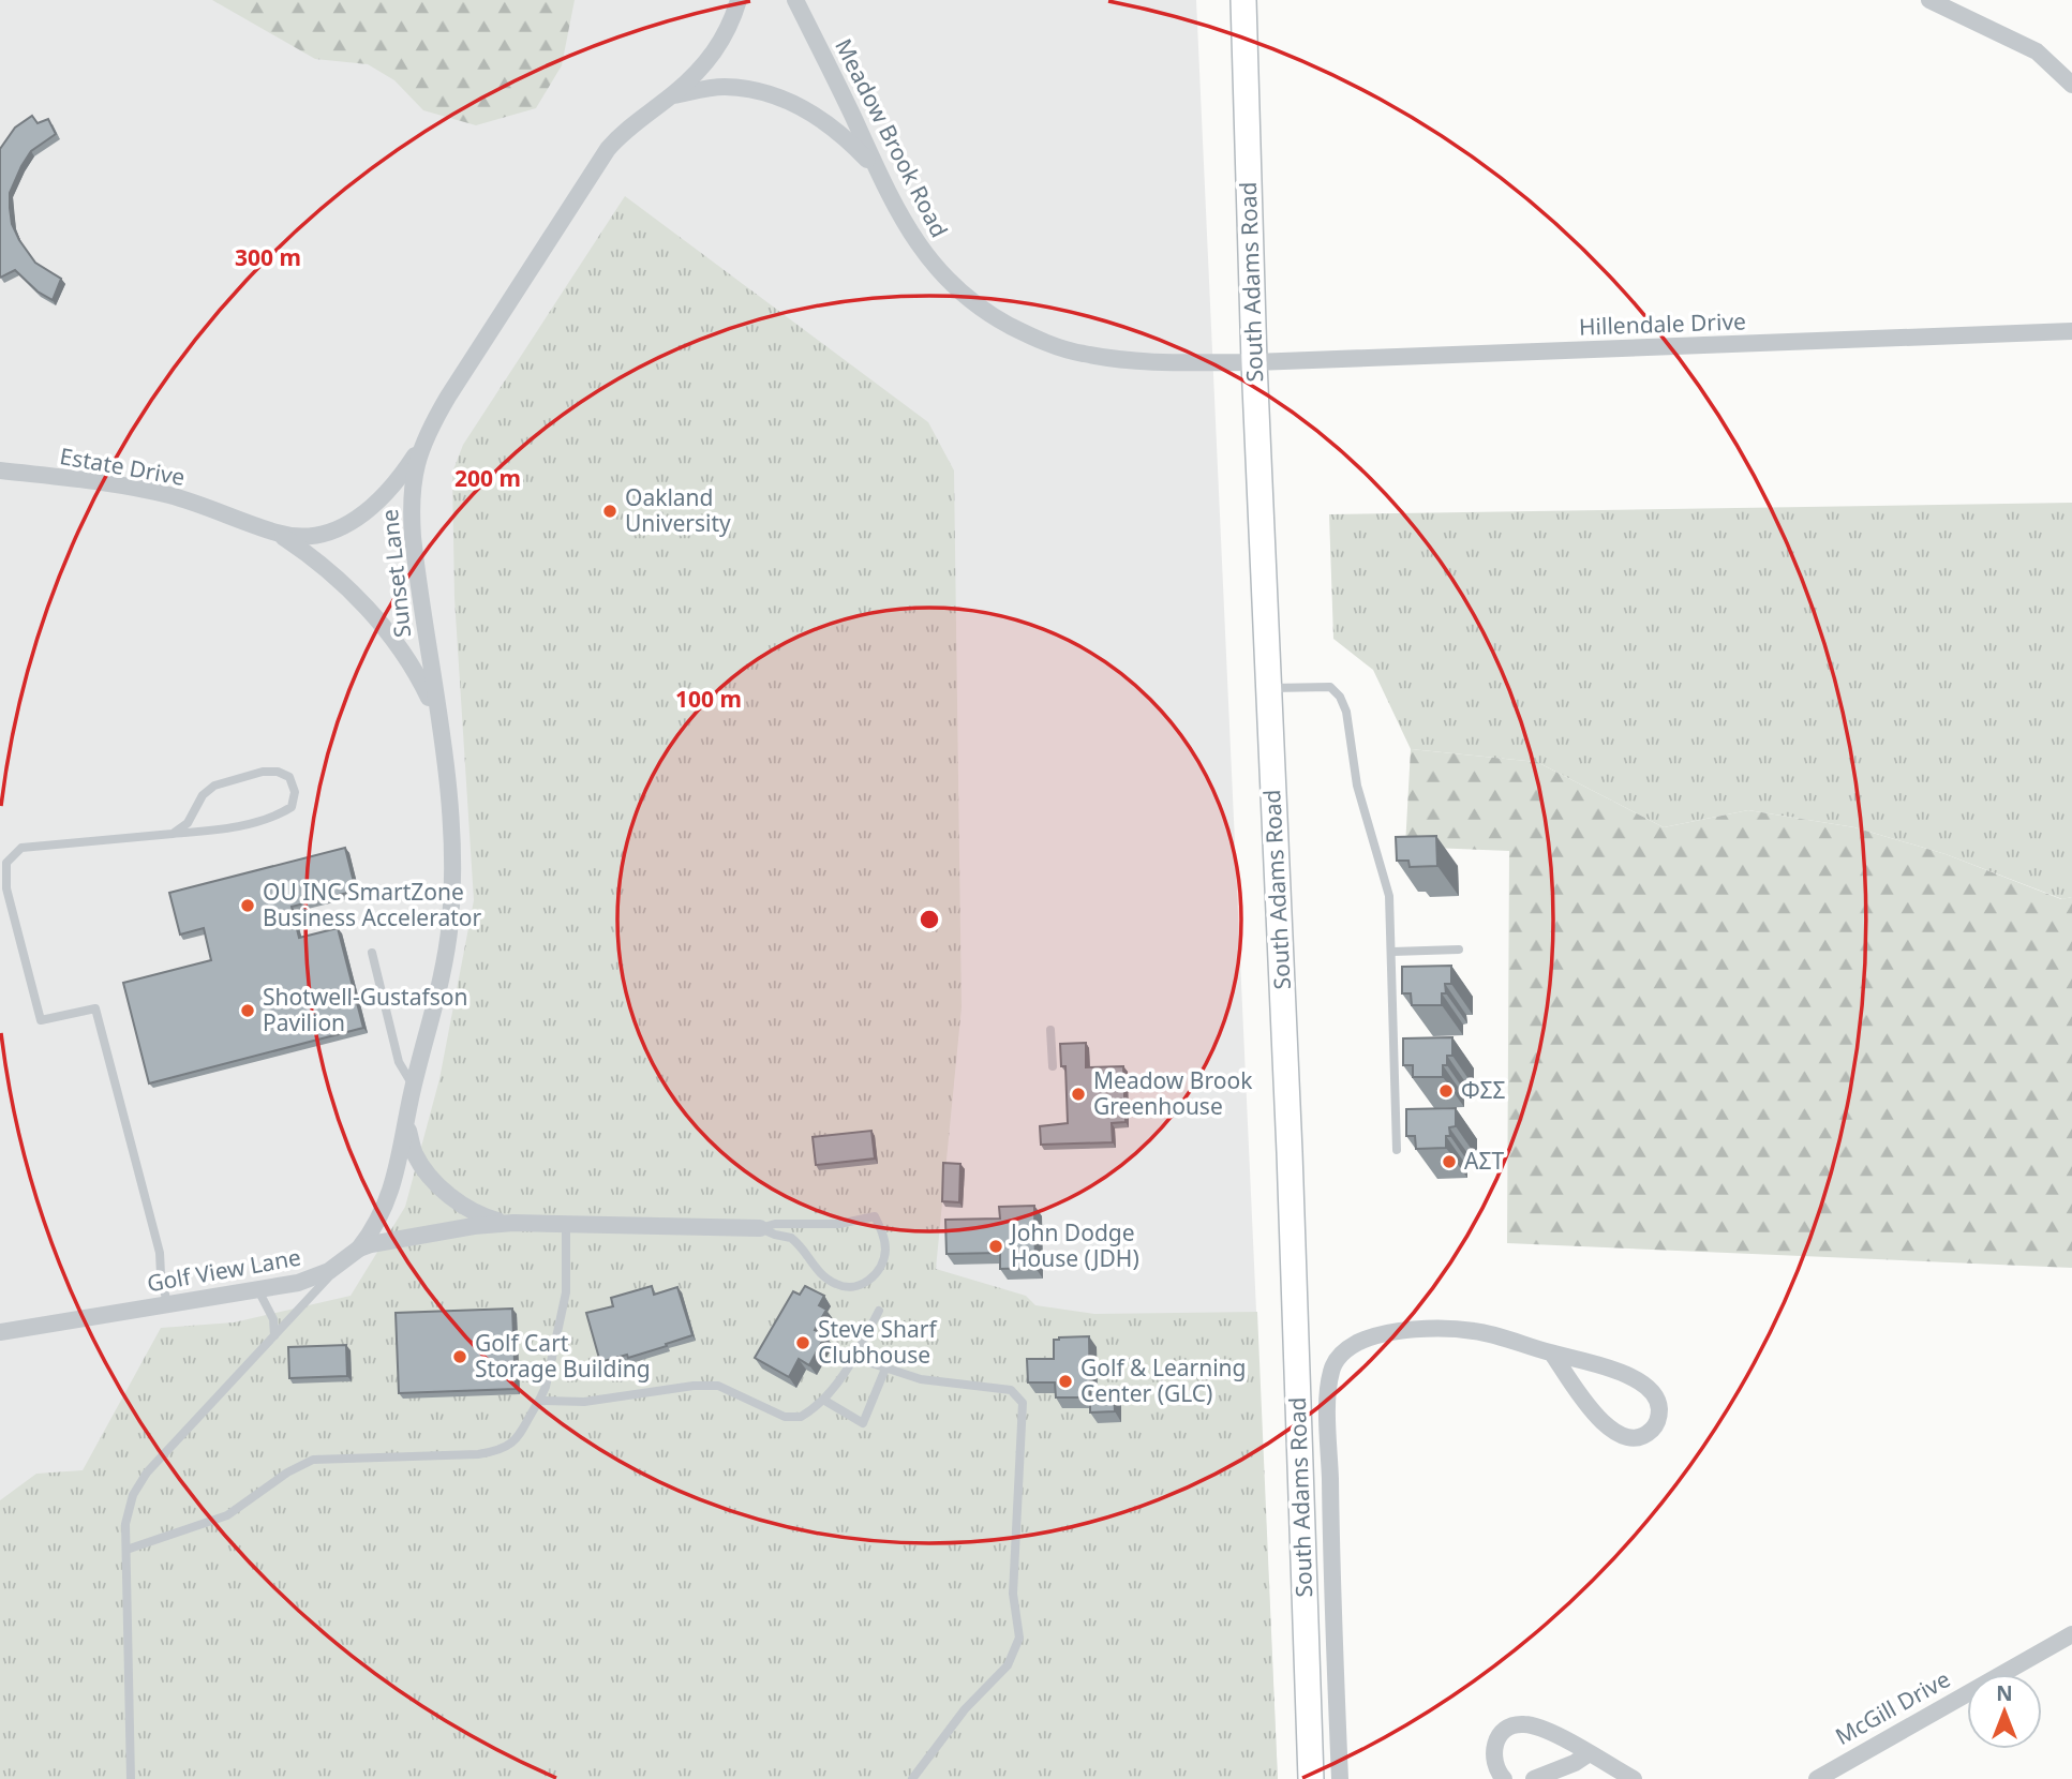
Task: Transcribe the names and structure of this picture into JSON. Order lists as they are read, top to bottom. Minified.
{"streets":{"main road":["South Adams Road"],"street":["Meadow Brook Road","Hillendale Drive","Estate Drive","Sunset Lane","Golf View Lane","McGill Drive"]},"crossings":[["Meadow Brook Road","South Adams Road"],["Meadow Brook Road","Hillendale Drive"],["Meadow Brook Road","Sunset Lane"],["South Adams Road","Hillendale Drive"],["Estate Drive","Sunset Lane"],["Sunset Lane","Golf View Lane"]],"places":["Oakland University","OU INC SmartZone Business Accelerator","Shotwell-Gustafson Pavilion","ΦΣΣ","Meadow Brook Greenhouse","AΣΤ","John Dodge House (JDH)","Steve Sharf Clubhouse","Golf Cart Storage Building","Golf & Learning Center (GLC)"],"north":"top","rings":["300 m","200 m","100 m"]}
